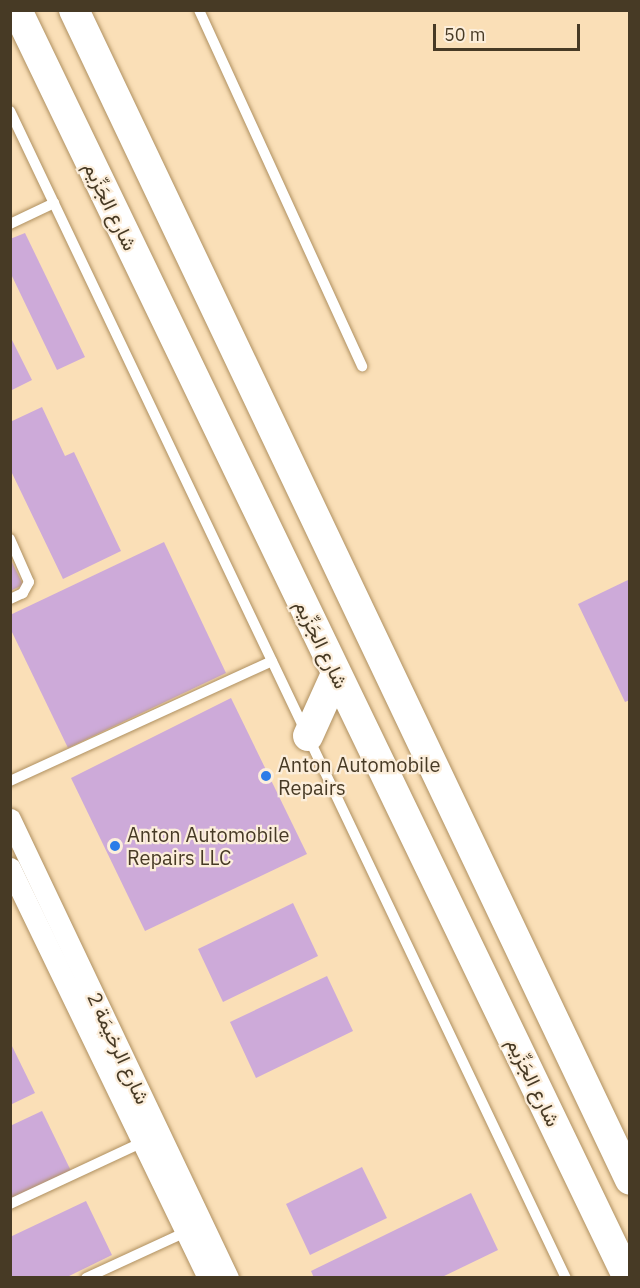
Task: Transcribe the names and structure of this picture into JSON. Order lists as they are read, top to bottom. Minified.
{"streets":{"street":["شارع الجَزِّيم","شارع الرخيمَة 2"]},"places":["Anton Automobile Repairs","Anton Automobile Repairs LLC"],"scale_bar":"50 m"}
